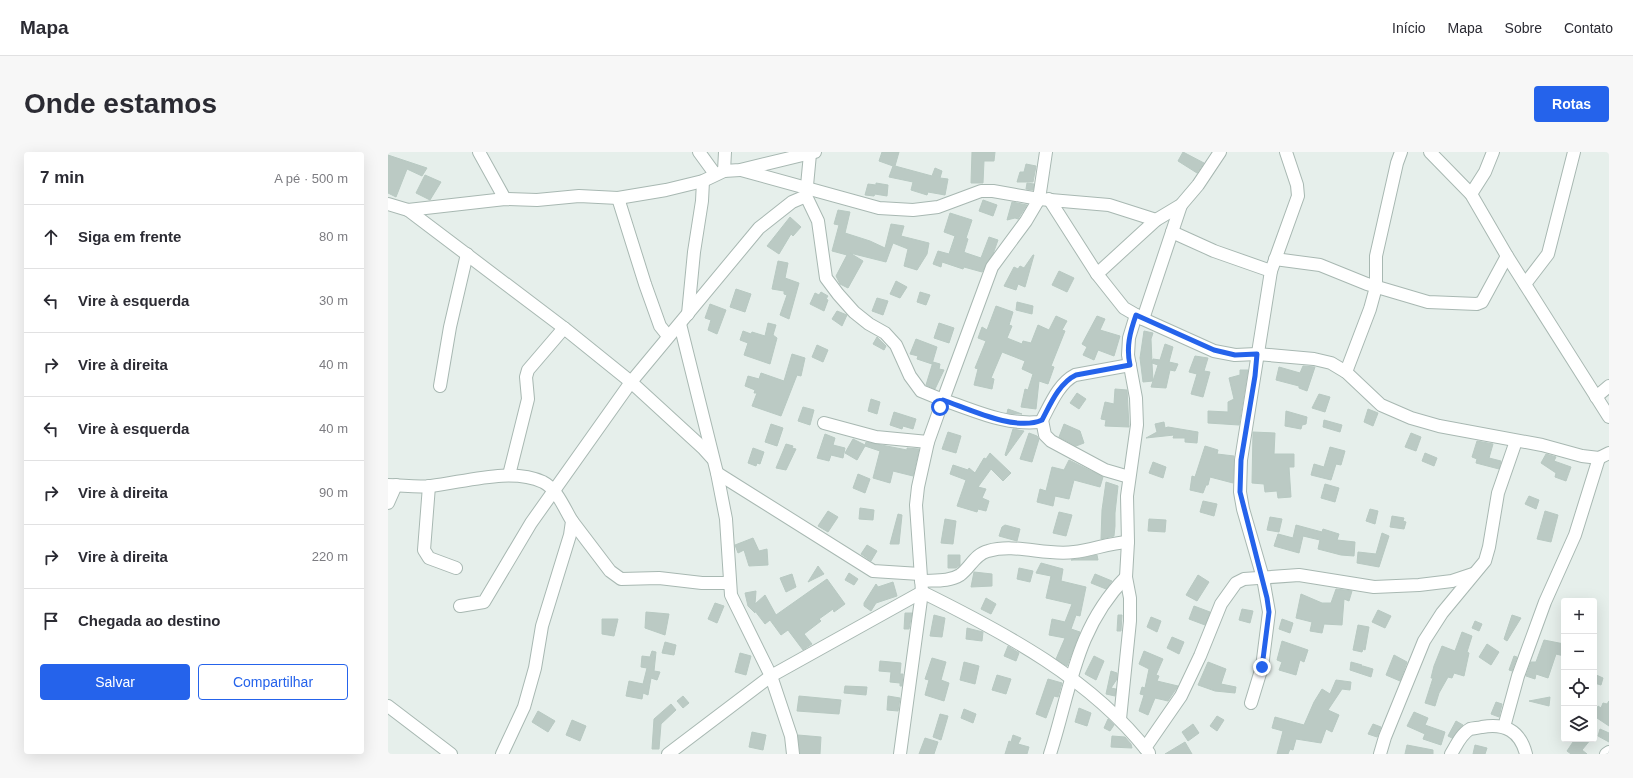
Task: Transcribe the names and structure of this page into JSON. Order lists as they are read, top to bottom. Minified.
{"page":{"header":"Mapa","nav":["Início","Mapa","Sobre","Contato"],"buttons":["Rotas",["Salvar","Compartilhar"]],"title":"Onde estamos","heading":["7 min","A pé · 500 m"],"list":[["Siga em frente","80 m"],["Vire à esquerda","30 m"],["Vire à direita","40 m"],["Vire à esquerda","40 m"],["Vire à direita","90 m"],["Vire à direita","220 m"],"Chegada ao destino"],"map_buttons":["+","−"]}}
